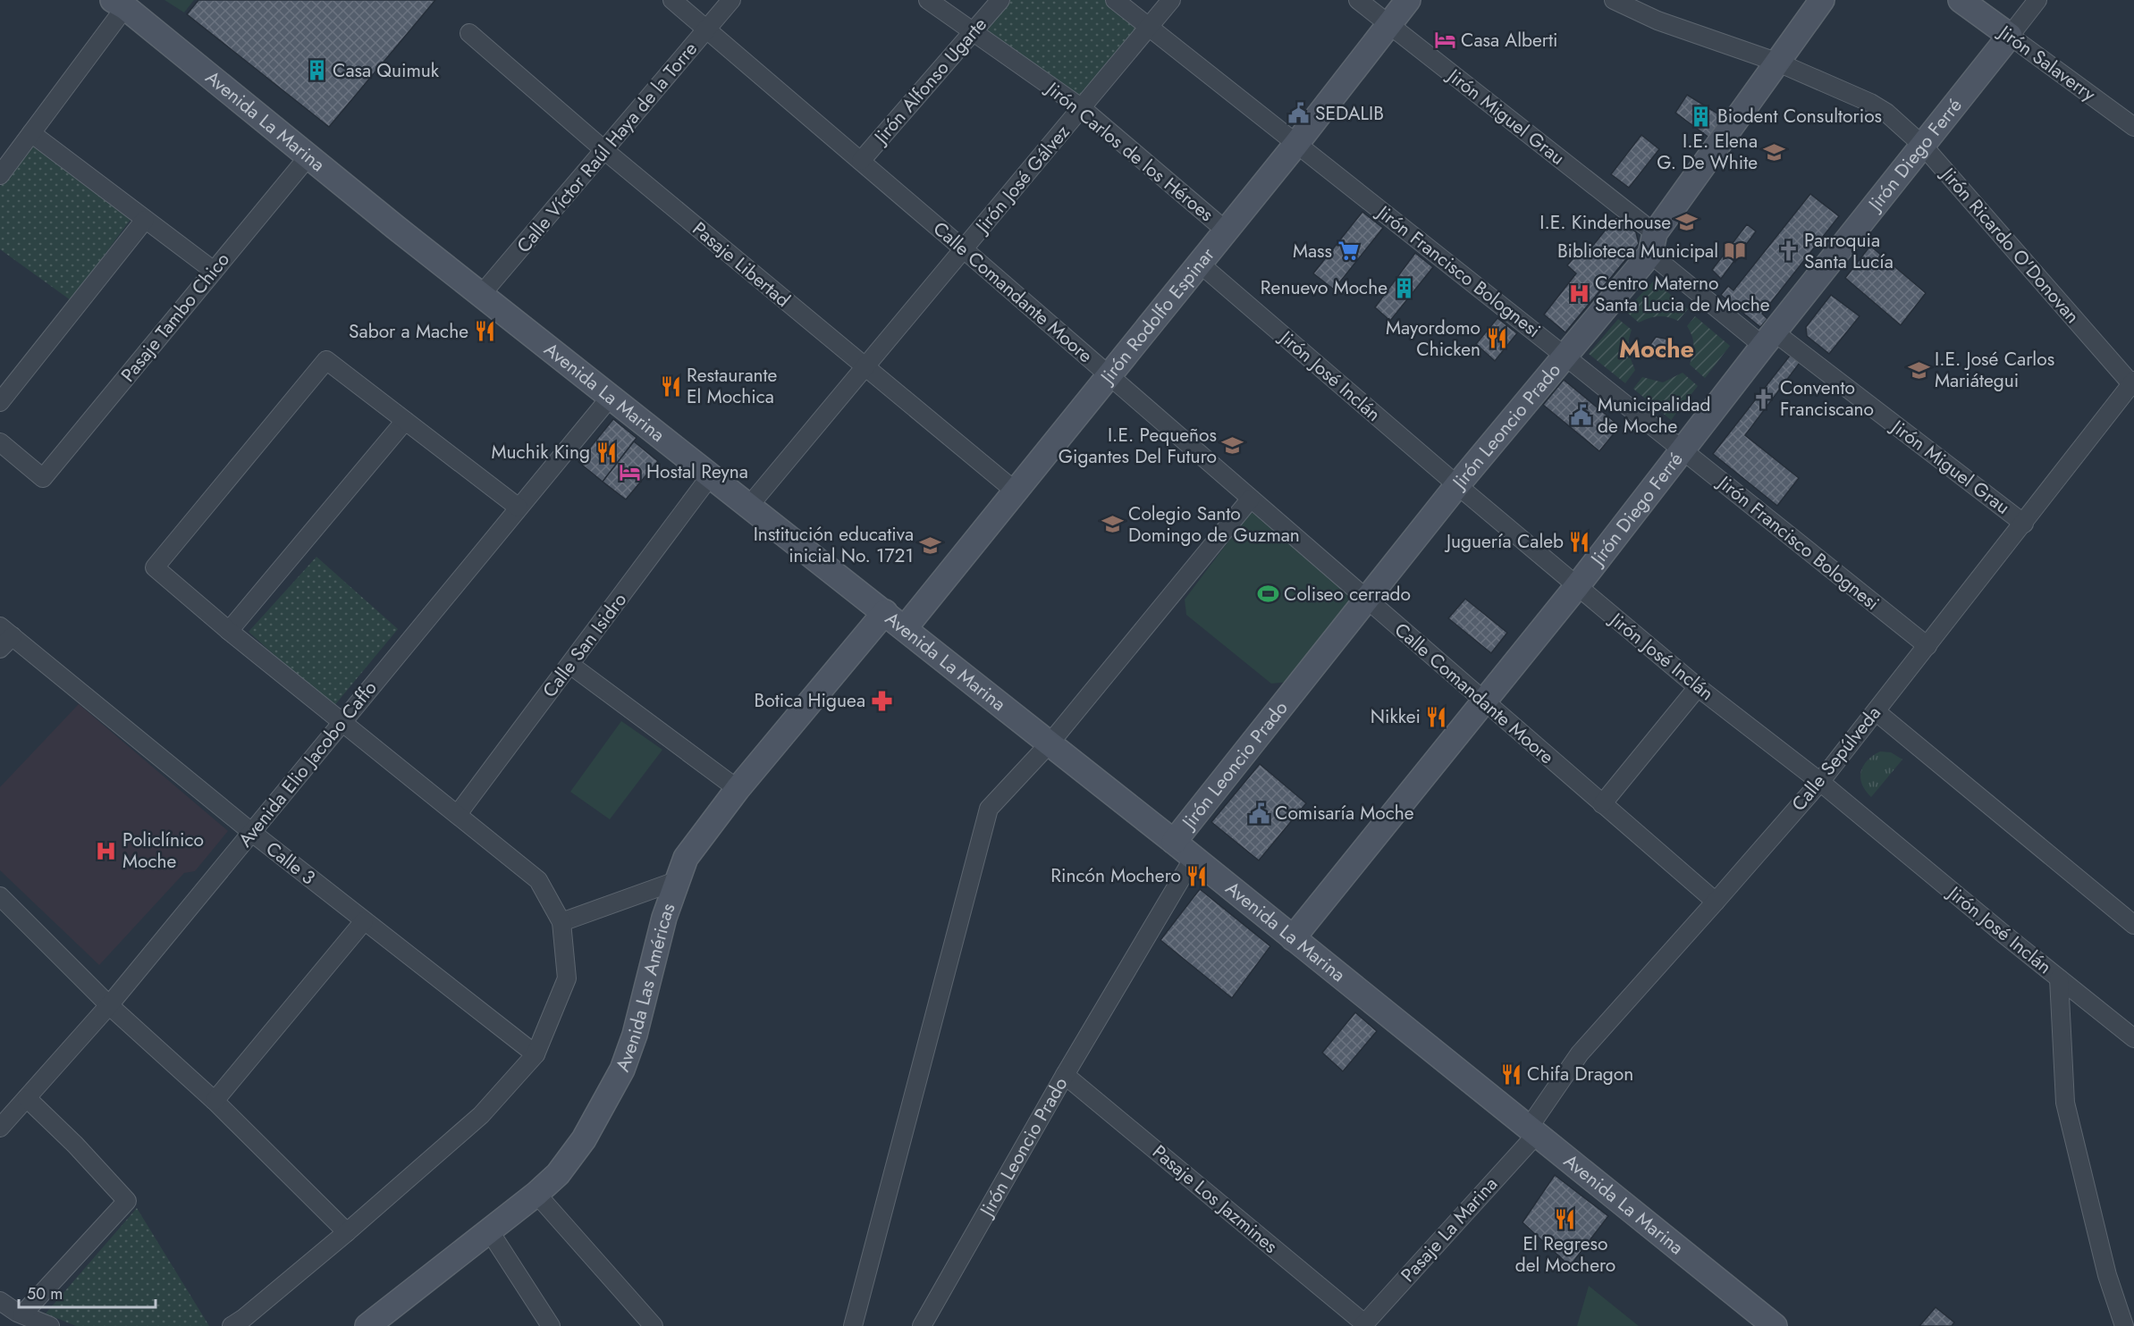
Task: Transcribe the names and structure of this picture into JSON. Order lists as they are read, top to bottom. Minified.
{"streets":{"street":["Jirón Salaverry","Jirón Alfonso Ugarte","Jirón Miguel Grau","Avenida La Marina","Calle Víctor Raúl Haya de la Torre","Jirón Carlos de los Héroes","Jirón Diego Ferré","Jirón José Gálvez","Jirón Ricardo O'Donovan","Pasaje Libertad","Jirón Francisco Bolognesi","Calle Comandante Moore","Jirón Rodolfo Espinar","Pasaje Tambo Chico","Jirón José Inclán","Jirón Leoncio Prado","Calle San Isidro","Calle Sepúlveda","Avenida Elio Jacobo Caffo","Calle 3","Avenida Las Américas","Pasaje Los Jazmines","Pasaje La Marina"]},"crossings":[["Jirón Salaverry","Jirón Diego Ferré"],["Jirón Alfonso Ugarte","Jirón Carlos de los Héroes"],["Jirón Alfonso Ugarte","Calle Comandante Moore"],["Jirón Miguel Grau","Jirón Diego Ferré"],["Jirón Miguel Grau","Jirón Rodolfo Espinar"],["Jirón Miguel Grau","Jirón Leoncio Prado"],["Jirón Miguel Grau","Calle Sepúlveda"],["Avenida La Marina","Calle Víctor Raúl Haya de la Torre"],["Avenida La Marina","Jirón Diego Ferré"],["Avenida La Marina","Jirón José Gálvez"],["Avenida La Marina","Jirón Rodolfo Espinar"],["Avenida La Marina","Pasaje Tambo Chico"],["Avenida La Marina","Jirón Leoncio Prado"],["Avenida La Marina","Calle San Isidro"],["Avenida La Marina","Calle Sepúlveda"],["Avenida La Marina","Avenida Elio Jacobo Caffo"],["Avenida La Marina","Avenida Las Américas"],["Avenida La Marina","Pasaje La Marina"],["Calle Víctor Raúl Haya de la Torre","Pasaje Libertad"],["Calle Víctor Raúl Haya de la Torre","Calle Comandante Moore"],["Jirón Carlos de los Héroes","Jirón José Gálvez"],["Jirón Carlos de los Héroes","Jirón Rodolfo Espinar"],["Jirón Diego Ferré","Jirón Ricardo O'Donovan"],["Jirón Diego Ferré","Jirón Francisco Bolognesi"],["Jirón Diego Ferré","Calle Comandante Moore"],["Jirón Diego Ferré","Jirón José Inclán"],["Jirón José Gálvez","Pasaje Libertad"],["Jirón José Gálvez","Jirón Francisco Bolognesi"],["Jirón José Gálvez","Calle Comandante Moore"],["Jirón Ricardo O'Donovan","Jirón Leoncio Prado"],["Jirón Ricardo O'Donovan","Calle Sepúlveda"],["Pasaje Libertad","Jirón Rodolfo Espinar"],["Jirón Francisco Bolognesi","Jirón Rodolfo Espinar"],["Jirón Francisco Bolognesi","Jirón Leoncio Prado"],["Jirón Francisco Bolognesi","Calle Sepúlveda"],["Calle Comandante Moore","Jirón Rodolfo Espinar"],["Calle Comandante Moore","Jirón Leoncio Prado"],["Calle Comandante Moore","Calle Sepúlveda"],["Jirón Rodolfo Espinar","Jirón José Inclán"],["Jirón José Inclán","Jirón Leoncio Prado"],["Jirón José Inclán","Calle Sepúlveda"],["Jirón Leoncio Prado","Pasaje Los Jazmines"],["Calle Sepúlveda","Pasaje La Marina"],["Avenida Elio Jacobo Caffo","Calle 3"],["Pasaje Los Jazmines","Pasaje La Marina"]],"districts":["Moche"],"places":{"hotel":["Casa Alberti","Hostal Reyna"],"building":["Casa Quimuk","Biodent Consultorios","Renuevo Moche"],"public building":["SEDALIB","Municipalidad de Moche","Comisaría Moche"],"school or university":["I.E. Elena G. De White","I.E. Kinderhouse","I.E. José Carlos Mariátegui","I.E. Pequeños Gigantes Del Futuro","Colegio Santo Domingo de Guzman","Institución educativa inicial No. 1721"],"supermarket":["Mass"],"library":["Biblioteca Municipal"],"church":["Parroquia Santa Lucía","Convento Franciscano"],"hospital":["Centro Materno Santa Lucia de Moche","Policlínico Moche"],"restaurant":["Sabor a Mache","Mayordomo Chicken","Restaurante El Mochica","Muchik King","Juguería Caleb","Nikkei","Rincón Mochero","Chifa Dragon","El Regreso del Mochero"],"sports":["Coliseo cerrado"],"pharmacy":["Botica Higuea"]},"scale_bar":"50 m"}
